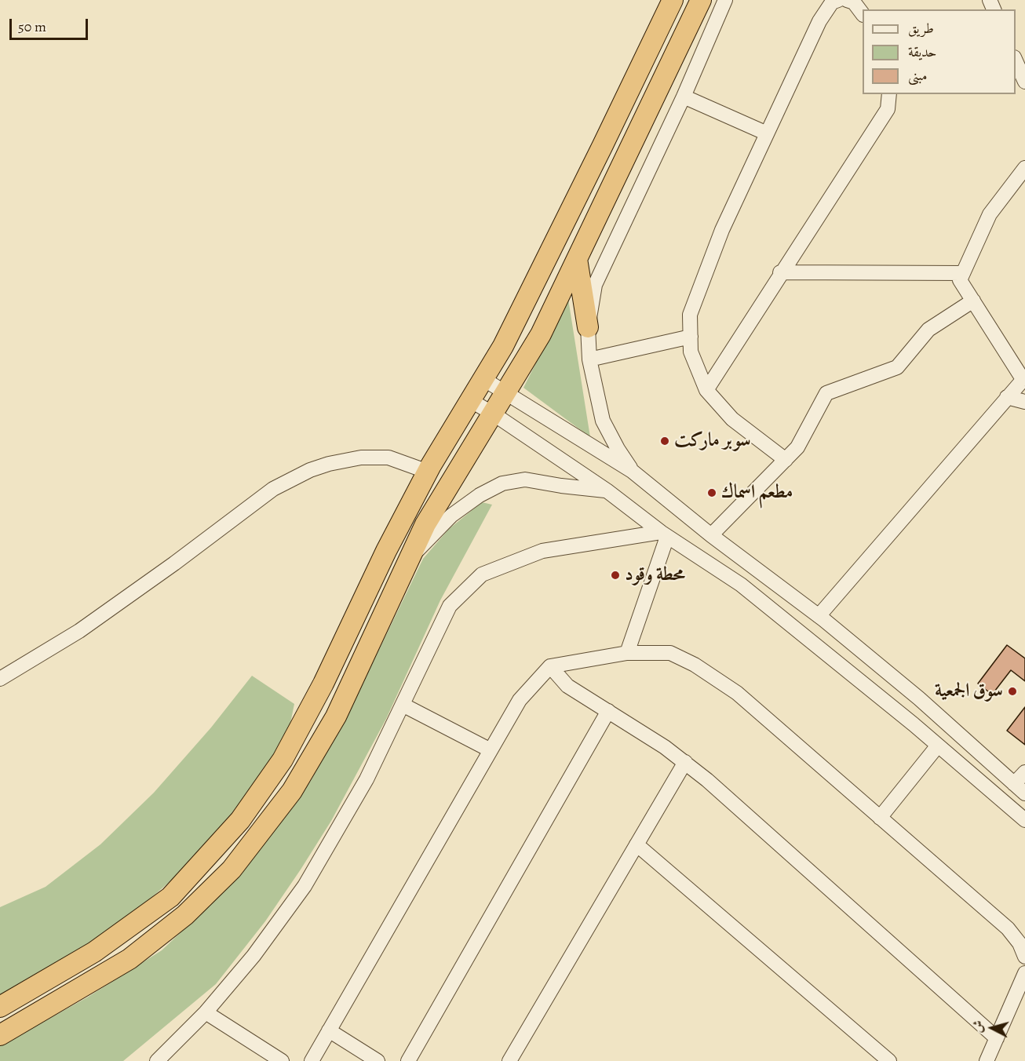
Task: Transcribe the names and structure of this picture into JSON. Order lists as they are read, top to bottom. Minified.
{"places":["سوبر ماركت","مطعم اسماك","محطة وقود","سوق الجمعية"],"legend":["طريق","حديقة","مبنى"],"scale_bar":"50 m","north":"left"}
